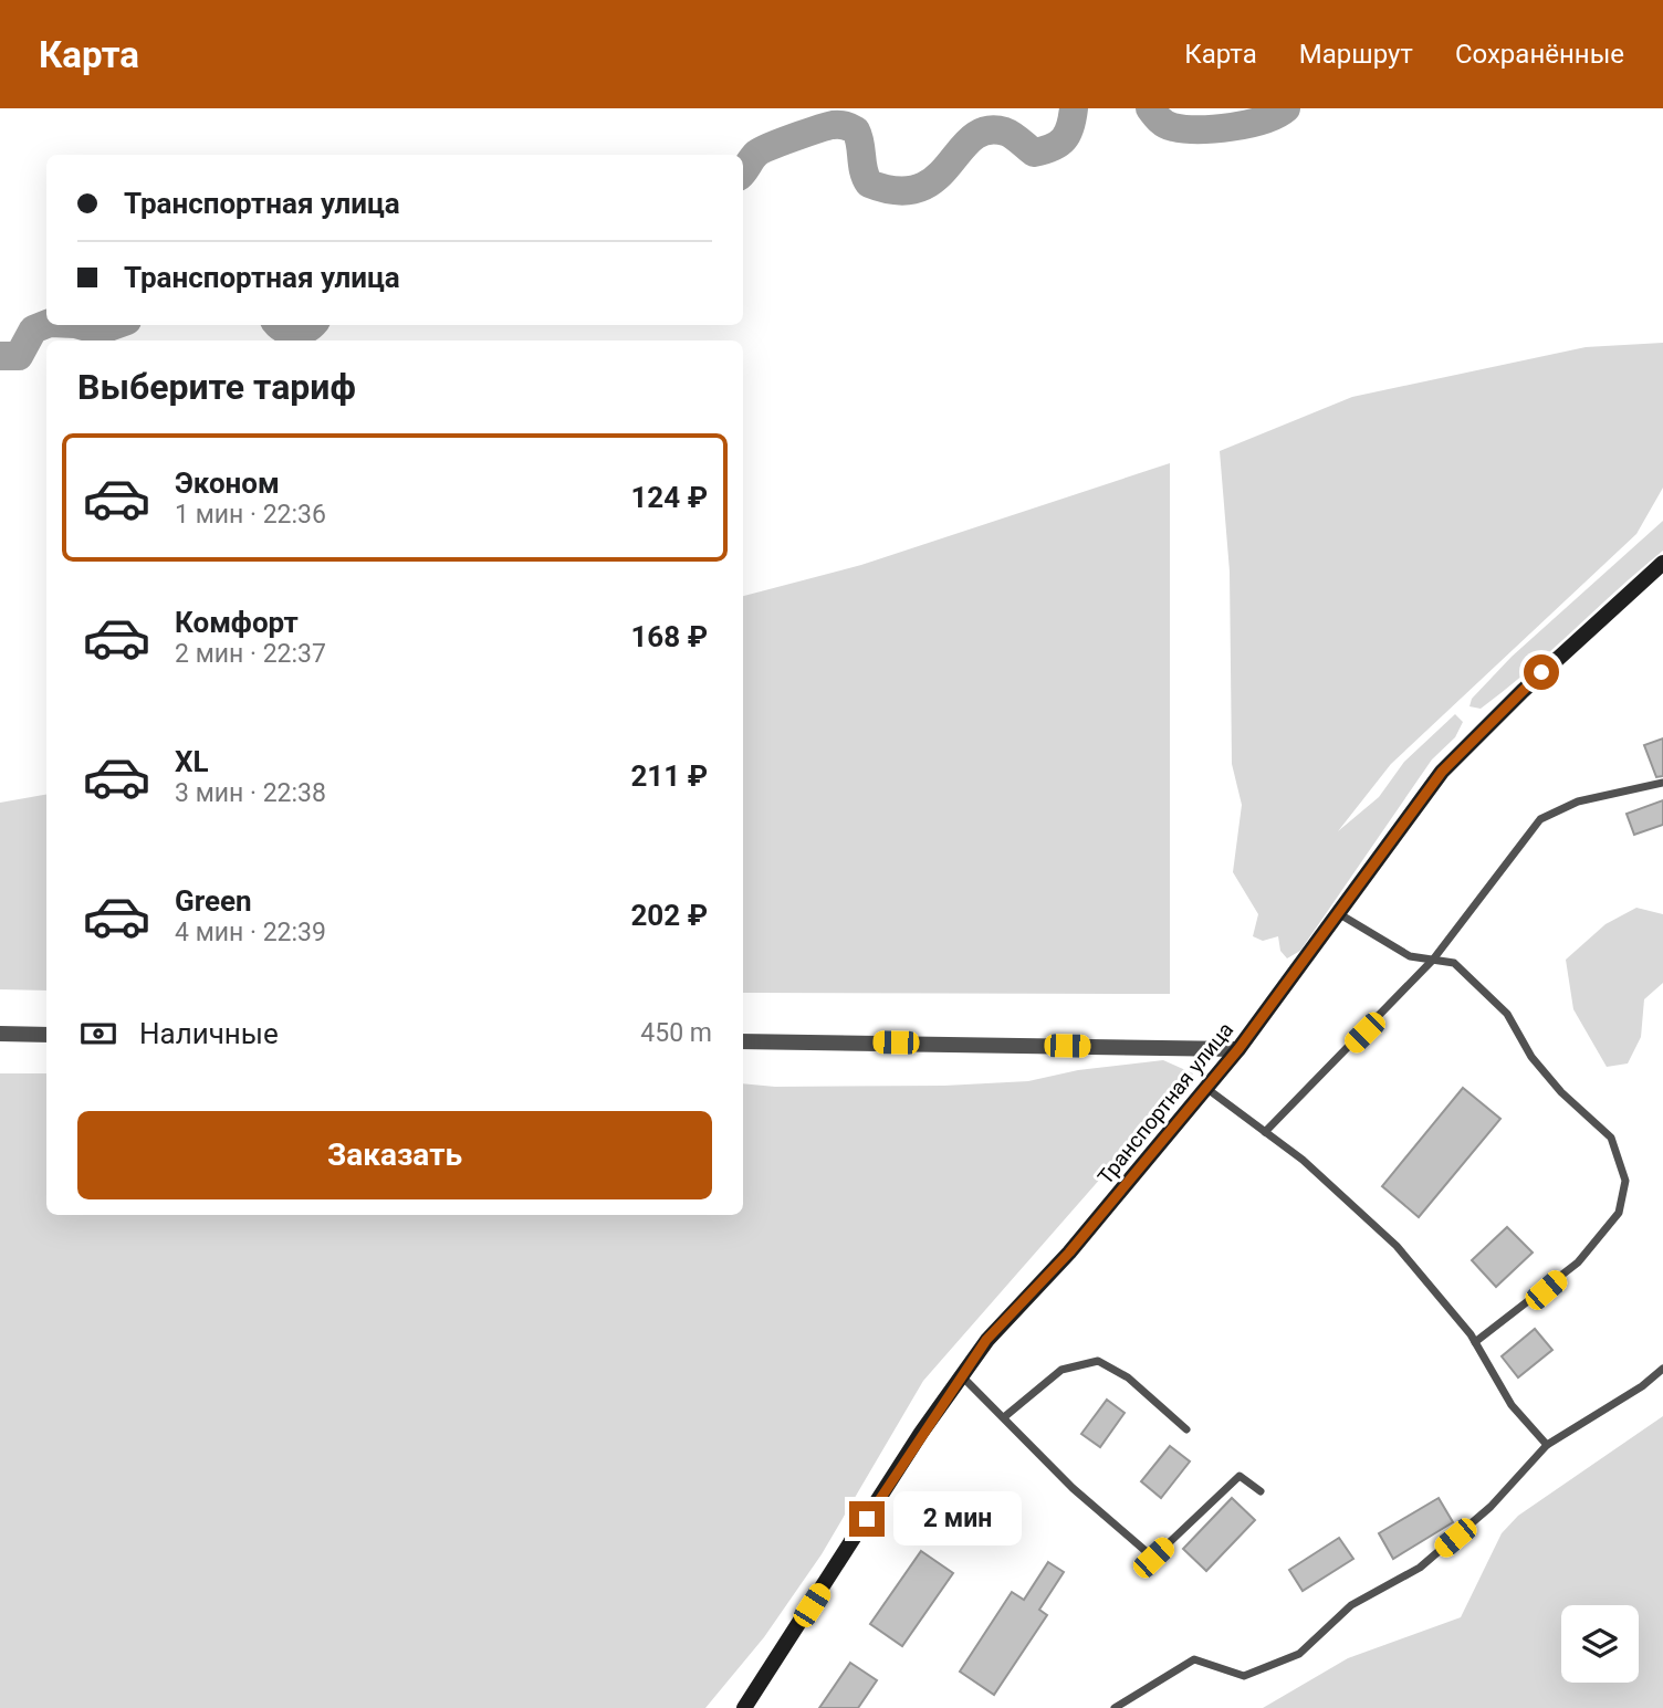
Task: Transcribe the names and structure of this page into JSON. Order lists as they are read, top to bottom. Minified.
{"streets":{"main road":["Транспортная улица"]},"page":{"header":"Карта","nav":["Карта","Маршрут","Сохранённые"],"banner":["Транспортная улица","Транспортная улица"],"heading":"Выберите тариф","list":[{"name":"Эконом","note":"1 мин · 22:36","value":"124 ₽"},{"name":"Комфорт","note":"2 мин · 22:37","value":"168 ₽"},{"name":"XL","note":"3 мин · 22:38","value":"211 ₽"},{"name":"Green","note":"4 мин · 22:39","value":"202 ₽"}],"pay":["Наличные","450 m"],"buttons":"Заказать","bubble":"2 мин"}}
